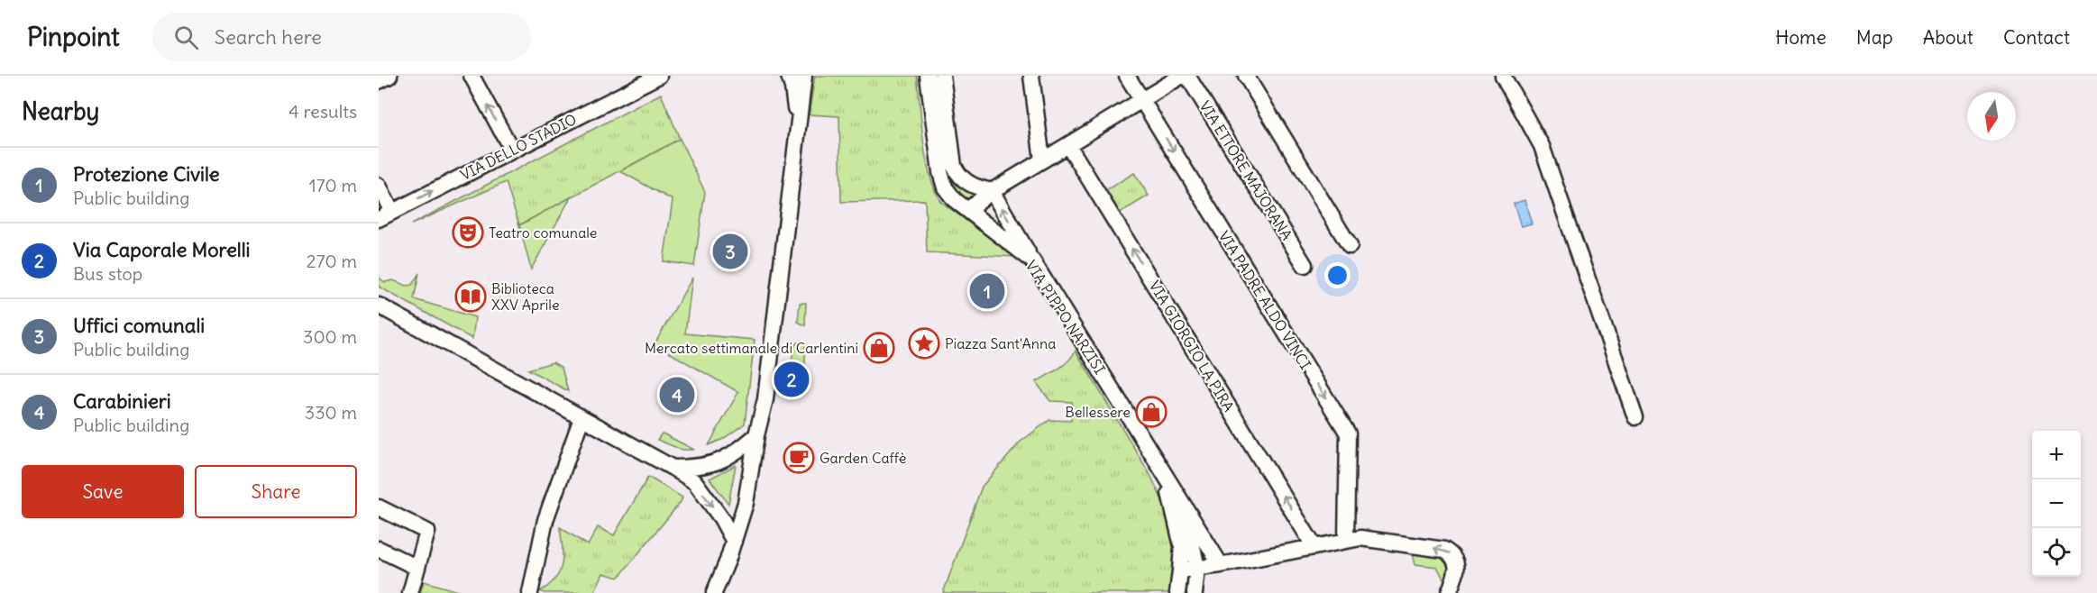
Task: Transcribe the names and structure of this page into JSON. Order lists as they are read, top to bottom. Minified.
{"streets":{"street":["VIA DELLO STADIO","VIA ETTORE MAJORANA","VIA PADRE ALDO VINCI","VIA PIPPO NARZISI","VIA GIORGIO LA PIRA"]},"one_way":["VIA DELLO STADIO"],"places":{"theatre":["Teatro comunale"],"library":["Biblioteca XXV Aprile"],"place":["Piazza Sant'Anna"],"shop":["Mercato settimanale di Carlentini","Bellessere"],"cafe":["Garden Caffè"]},"north":"bottom","page":{"header":"Pinpoint","search":"Search here","nav":["Home","Map","About","Contact"],"heading":["Nearby","4 results"],"list":[{"mark":"1","name":"Protezione Civile","note":"Public building","value":"170 m"},{"mark":"2","name":"Via Caporale Morelli","note":"Bus stop","value":"270 m"},{"mark":"3","name":"Uffici comunali","note":"Public building","value":"300 m"},{"mark":"4","name":"Carabinieri","note":"Public building","value":"330 m"}],"pins":["3","1","2","4"],"map_buttons":["+","−"],"buttons":["Save","Share"]}}
